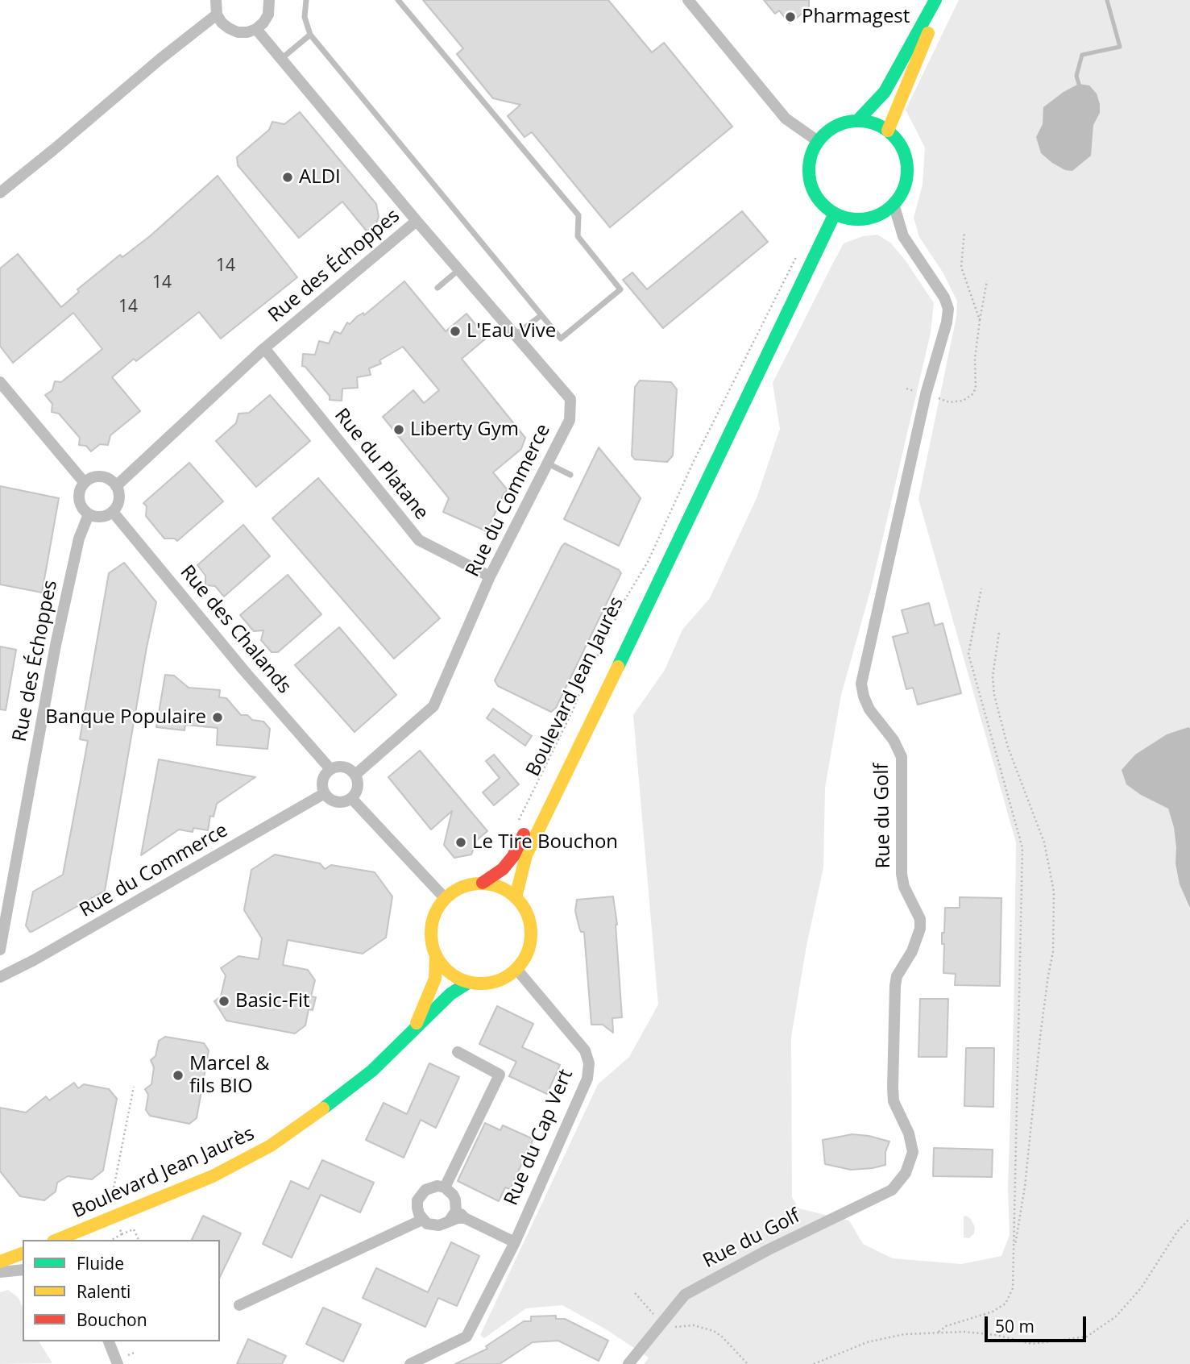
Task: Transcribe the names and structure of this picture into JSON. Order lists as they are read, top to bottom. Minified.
{"streets":{"street":["Rue des Échoppes","Rue du Platane","Rue du Commerce","Rue des Chalands","Boulevard Jean Jaurès","Rue du Golf","Rue du Cap Vert"]},"crossings":[["Rue des Échoppes","Rue du Platane"],["Rue des Échoppes","Rue du Commerce"],["Rue des Échoppes","Rue des Chalands"],["Rue du Platane","Rue du Commerce"],["Rue du Commerce","Rue des Chalands"],["Boulevard Jean Jaurès","Rue du Golf"],["Boulevard Jean Jaurès","Rue du Cap Vert"]],"places":["Pharmagest","ALDI","L'Eau Vive","Liberty Gym","Banque Populaire","Le Tire Bouchon","Basic-Fit","Marcel & fils BIO"],"house_numbers":["14","14","14"],"legend":["Fluide","Ralenti","Bouchon"],"scale_bar":"50 m"}
